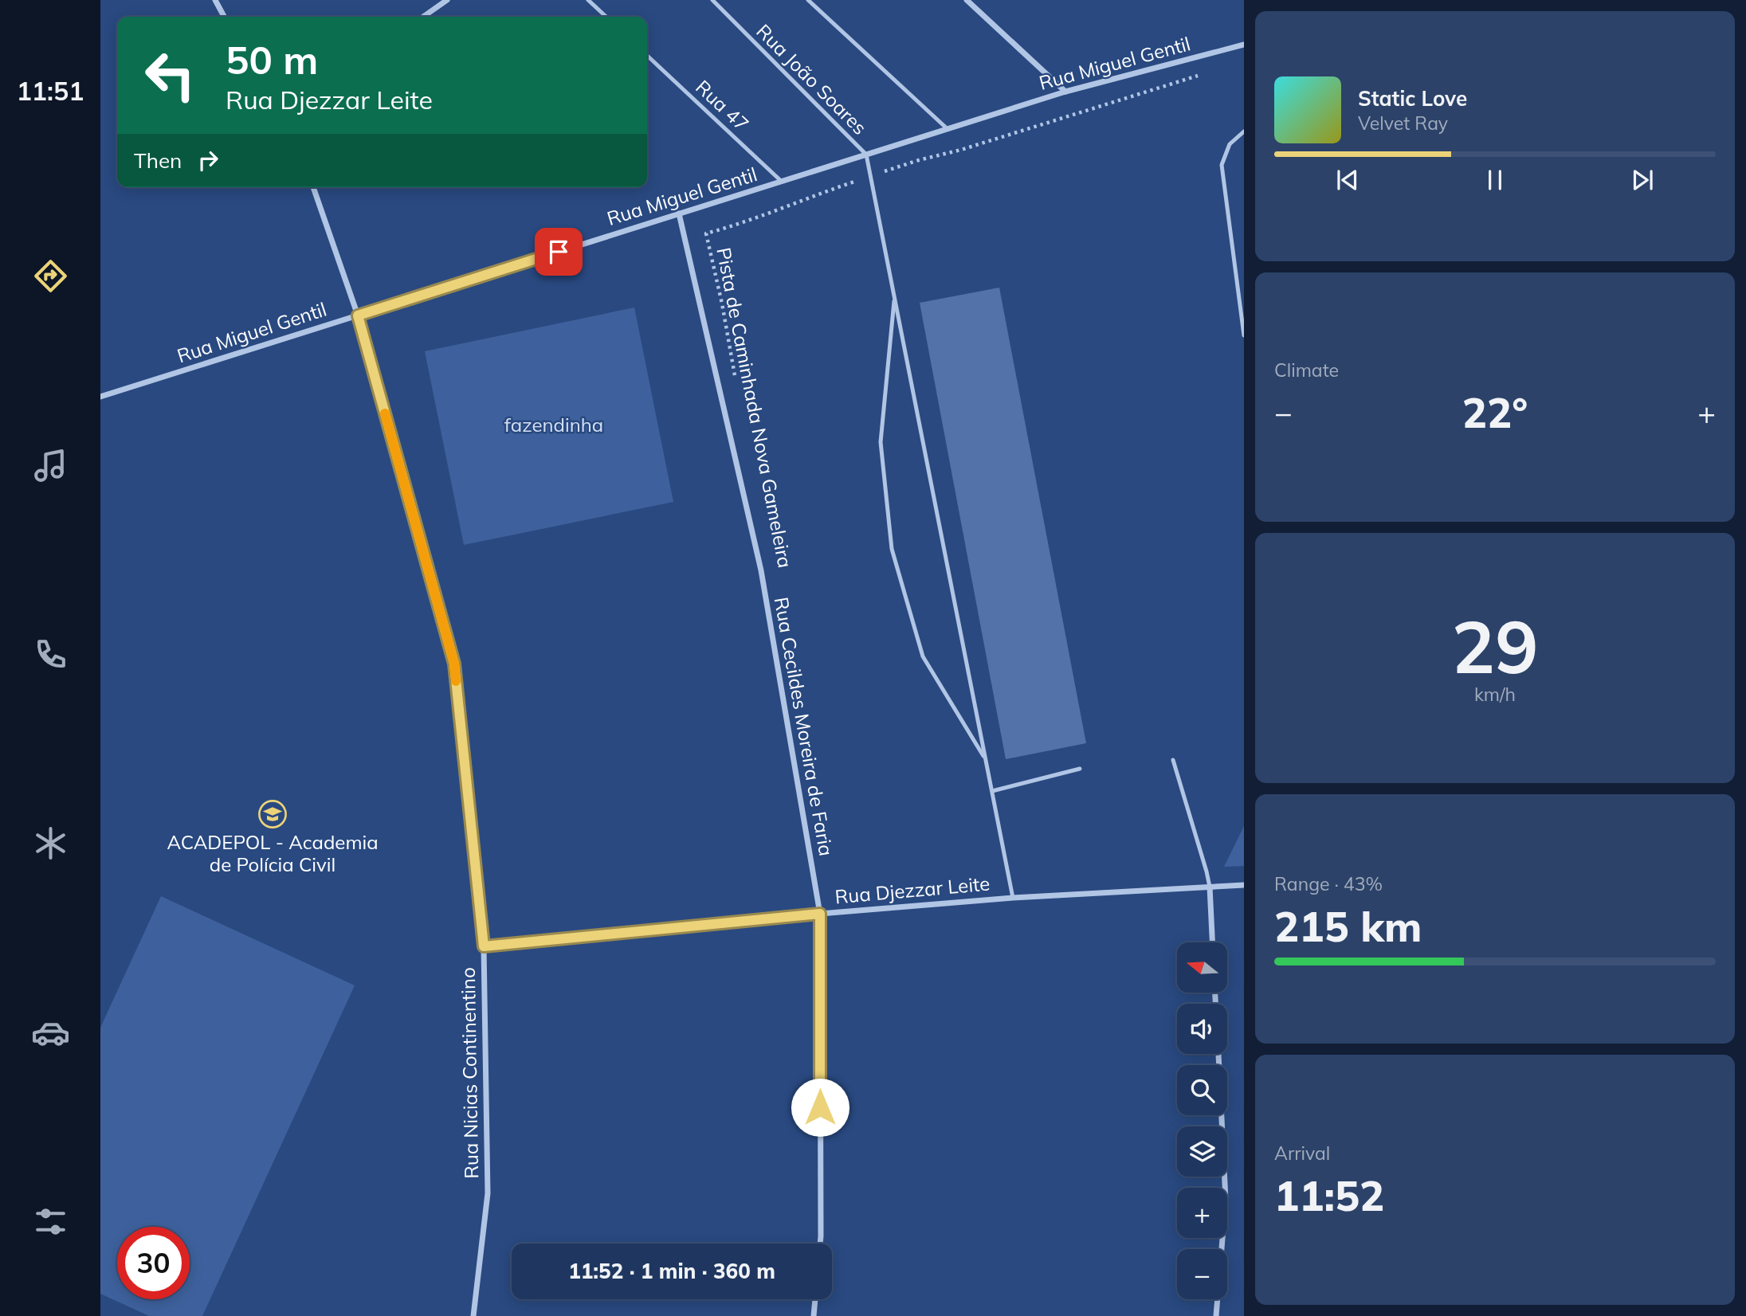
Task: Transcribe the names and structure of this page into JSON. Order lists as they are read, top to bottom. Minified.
{"streets":{"street":["Rua Miguel Gentil","Rua Cecildes Moreira de Faria","Rua Djezzar Leite","Rua Nicias Continentino"],"lane":["Rua João Soares","Rua 47"],"path":["Pista de Caminhada Nova Gameleira"]},"crossings":[["Rua Miguel Gentil","Rua João Soares"],["Rua Miguel Gentil","Rua 47"],["Rua Miguel Gentil","Rua Cecildes Moreira de Faria"],["Rua Miguel Gentil","Rua Nicias Continentino"],["Rua Cecildes Moreira de Faria","Rua Djezzar Leite"],["Rua Djezzar Leite","Rua Nicias Continentino"]],"parks":["fazendinha"],"places":{"school or university":["ACADEPOL - Academia de Polícia Civil"]},"north":"left","page":{"tabs":"11:51","turn":["50 m","Rua Djezzar Leite"],"song":["Static Love","Velvet Ray"],"then":"Then","tile":["Climate",["29","km/h"],["Range · 43%","215 km"],["Arrival","11:52"]],"heat":["−","22°","+"],"map_buttons":["+","−"],"limit":"30","trip":"11:52 · 1 min · 360 m"}}
